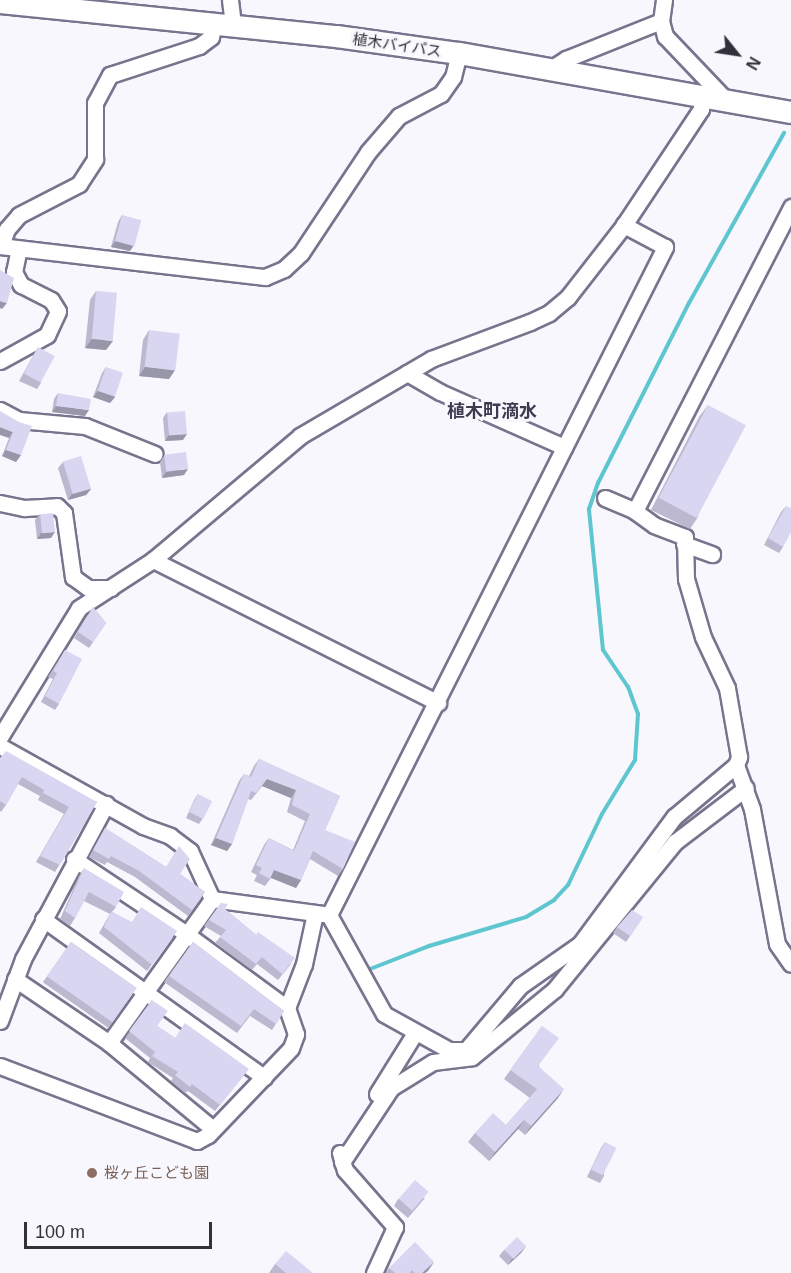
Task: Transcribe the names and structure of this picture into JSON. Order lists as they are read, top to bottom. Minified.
{"streets":{"highway":["植木バイパス"]},"districts":["植木町滴水"],"places":["桜ヶ丘こども園"],"scale_bar":"100 m","north":"bottom right"}
